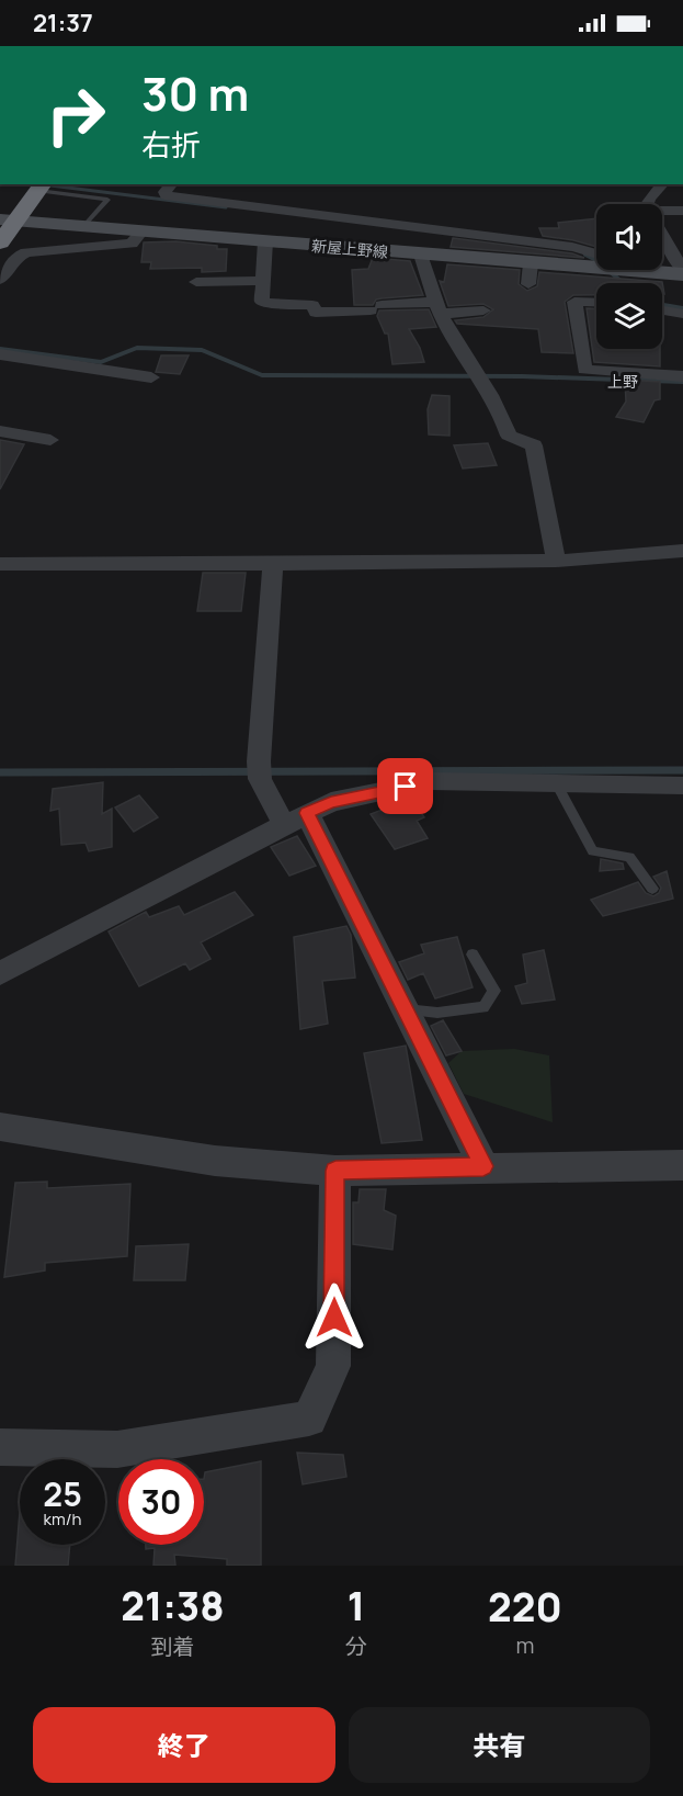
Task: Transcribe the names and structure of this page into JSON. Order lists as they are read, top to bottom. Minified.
{"streets":{"main road":["新屋上野線"]},"districts":["上野"],"page":{"status":"21:37","turn":["30 m","右折"],"speed":"25 km/h","limit":"30","eta":["21:38","到着","1","分","220","m"],"buttons":["終了","共有"]}}
